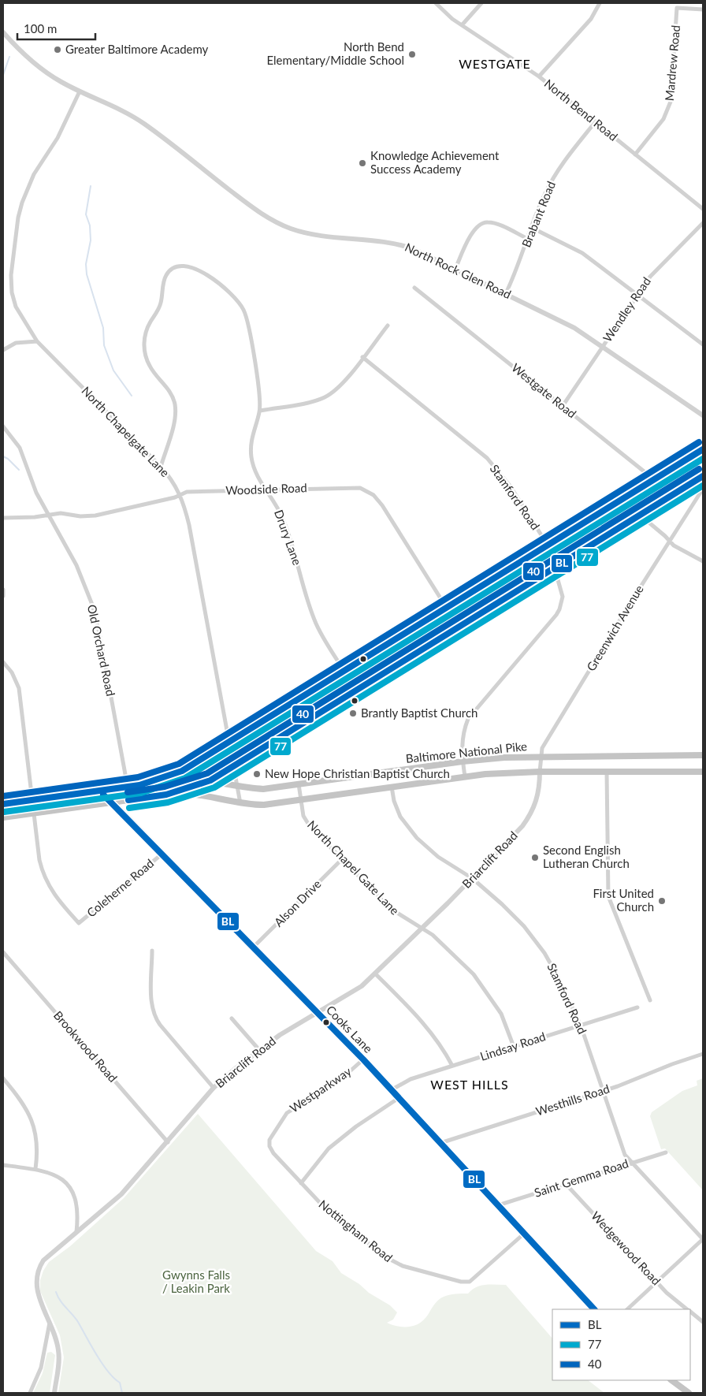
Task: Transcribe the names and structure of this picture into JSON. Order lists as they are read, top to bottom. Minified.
{"streets":{"main road":["Baltimore National Pike","Cooks Lane"],"street":["Mardrew Road","North Bend Road","Brabant Road","North Rock Glen Road","Wendley Road","Westgate Road","North Chapelgate Lane","Woodside Road","Stamford Road","Drury Lane","Greenwich Avenue","Old Orchard Road","Briarclift Road","North Chapel Gate Lane","Coleherne Road","Alson Drive","Brookwood Road","Lindsay Road","Westparkway","Westhills Road","Saint Gemma Road","Nottingham Road","Wedgewood Road"]},"crossings":[["Mardrew Road","North Bend Road"],["North Bend Road","Brabant Road"],["Brabant Road","North Rock Glen Road"],["North Rock Glen Road","Wendley Road"],["North Rock Glen Road","North Chapelgate Lane"],["Wendley Road","Westgate Road"],["North Chapelgate Lane","Woodside Road"],["North Chapelgate Lane","Drury Lane"],["North Chapelgate Lane","Baltimore National Pike"],["Woodside Road","Drury Lane"],["Woodside Road","Old Orchard Road"],["Stamford Road","Baltimore National Pike"],["Stamford Road","Briarclift Road"],["Stamford Road","Lindsay Road"],["Stamford Road","Westhills Road"],["Stamford Road","Saint Gemma Road"],["Greenwich Avenue","Baltimore National Pike"],["Greenwich Avenue","Briarclift Road"],["Old Orchard Road","Baltimore National Pike"],["Baltimore National Pike","Briarclift Road"],["Baltimore National Pike","North Chapel Gate Lane"],["Baltimore National Pike","Coleherne Road"],["Baltimore National Pike","Cooks Lane"],["Briarclift Road","North Chapel Gate Lane"],["Briarclift Road","Cooks Lane"],["Briarclift Road","Brookwood Road"],["North Chapel Gate Lane","Alson Drive"],["North Chapel Gate Lane","Lindsay Road"],["Coleherne Road","Cooks Lane"],["Alson Drive","Cooks Lane"],["Cooks Lane","Lindsay Road"],["Cooks Lane","Westparkway"],["Cooks Lane","Westhills Road"],["Cooks Lane","Saint Gemma Road"],["Cooks Lane","Nottingham Road"],["Westparkway","Nottingham Road"],["Saint Gemma Road","Wedgewood Road"]],"districts":["WESTGATE","WEST HILLS"],"parks":["Gwynns Falls / Leakin Park"],"places":["Greater Baltimore Academy","North Bend Elementary/Middle School","Knowledge Achievement Success Academy","Brantly Baptist Church","New Hope Christian Baptist Church","Second English Lutheran Church","First United Church"],"lines":["transit line 40","transit line BL","transit line 77"],"legend":["BL","77","40"],"scale_bar":"100 m"}
